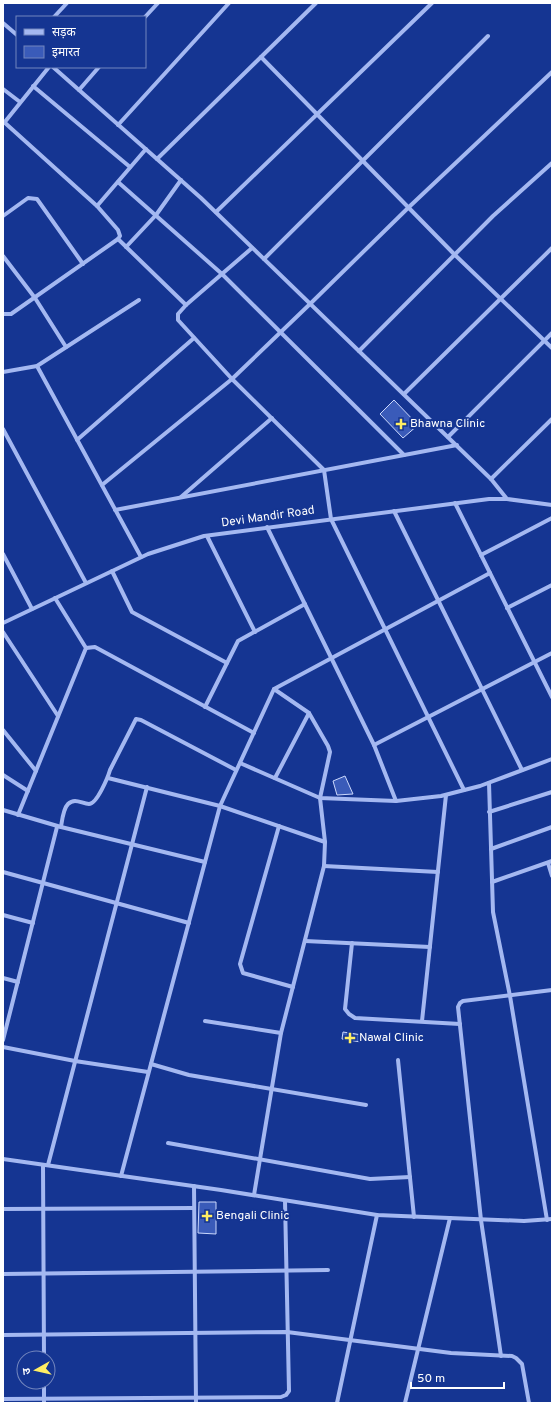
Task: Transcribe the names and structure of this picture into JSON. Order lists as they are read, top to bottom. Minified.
{"streets":{"street":["Devi Mandir Road"]},"places":{"health":["Bhawna Clinic","Nawal Clinic","Bengali Clinic"]},"legend":["सड़क","इमारत"],"scale_bar":"50 m","north":"left"}
